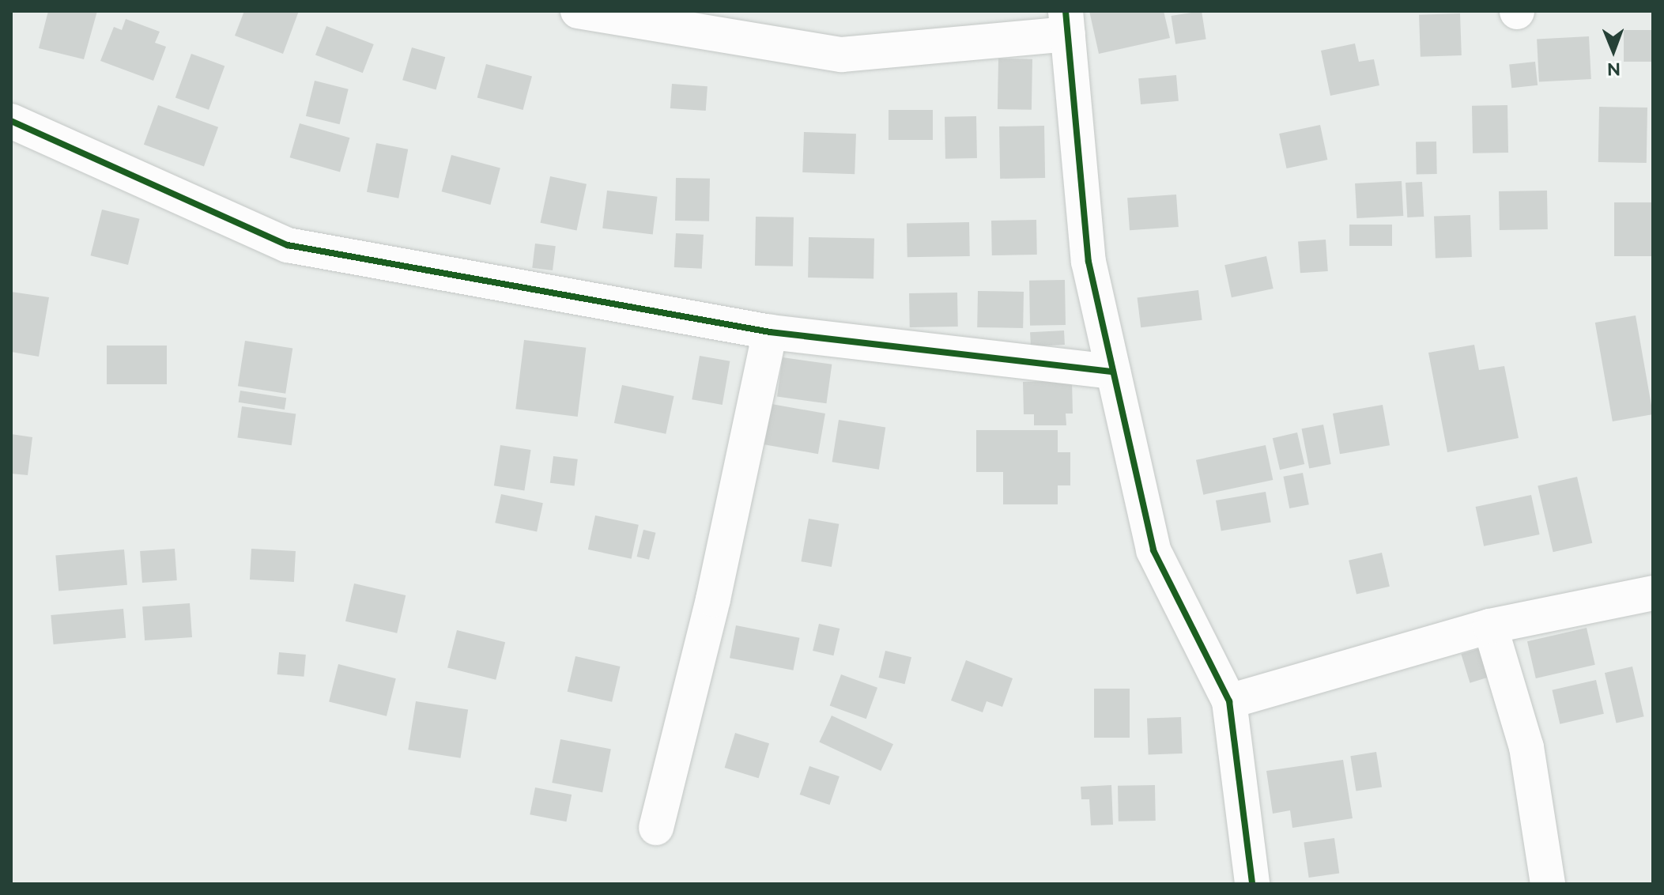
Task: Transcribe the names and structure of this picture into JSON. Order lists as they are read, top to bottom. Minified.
{"north":"bottom"}
